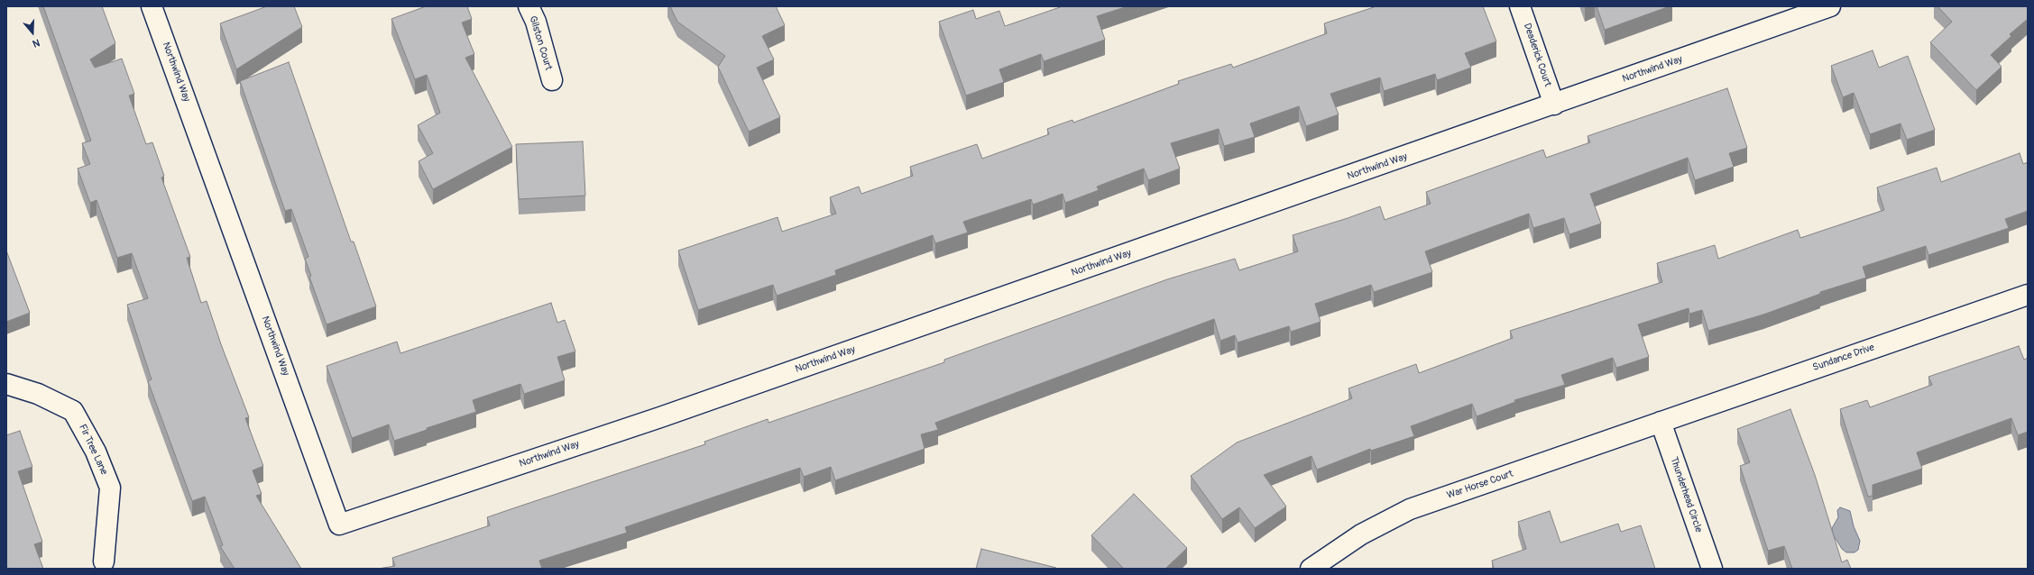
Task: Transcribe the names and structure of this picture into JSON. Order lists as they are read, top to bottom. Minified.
{"streets":{"street":["Gilston Court","Deaderick Court","Northwind Way","Sundance Drive","Fir Tree Lane","War Horse Court","Thunderhead Circle"]},"crossings":[["Deaderick Court","Northwind Way"],["Sundance Drive","War Horse Court"],["Sundance Drive","Thunderhead Circle"],["War Horse Court","Thunderhead Circle"]],"north":"bottom"}
